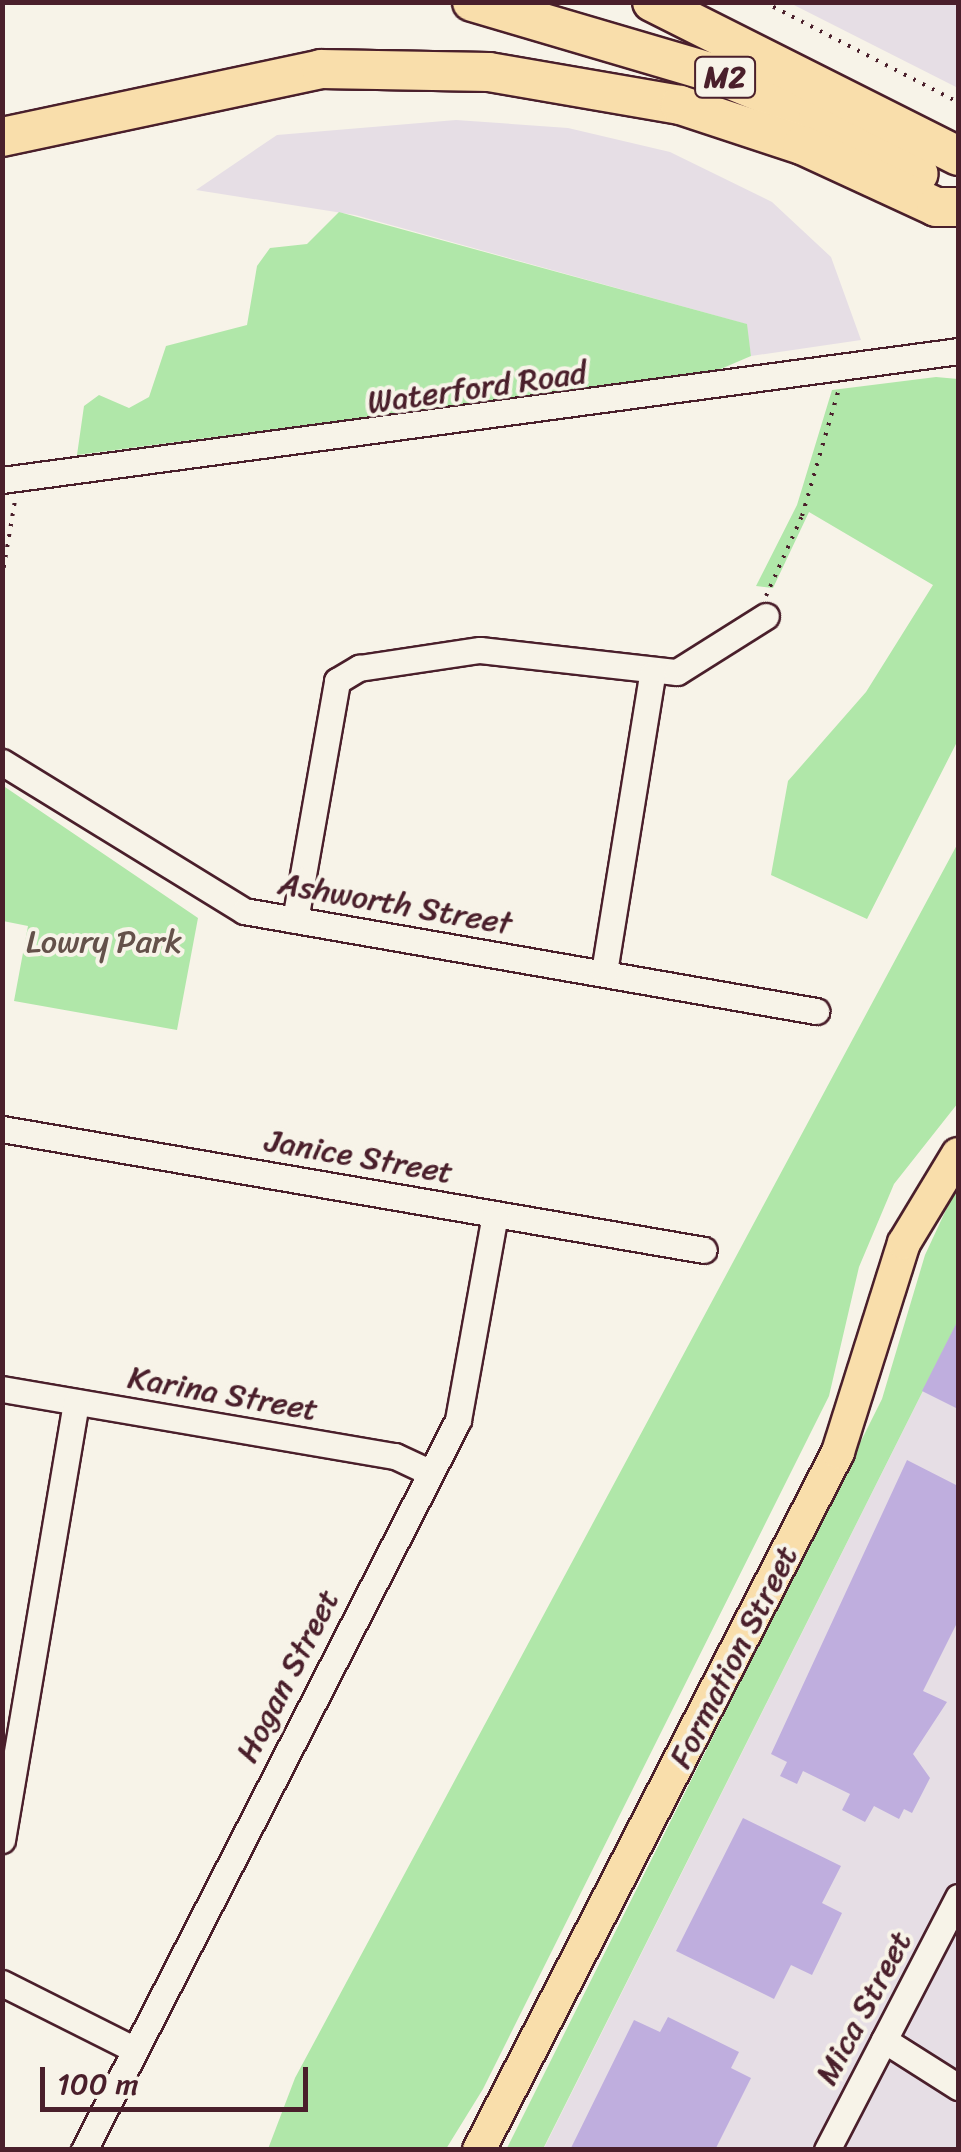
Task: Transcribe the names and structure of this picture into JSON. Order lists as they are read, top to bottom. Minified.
{"streets":{"highway":["M2"],"main road":["Formation Street"],"street":["Waterford Road","Ashworth Street","Janice Street","Karina Street","Hogan Street","Mica Street"]},"crossings":[["Janice Street","Hogan Street"],["Karina Street","Hogan Street"]],"parks":["Lowry Park"],"scale_bar":"100 m"}
